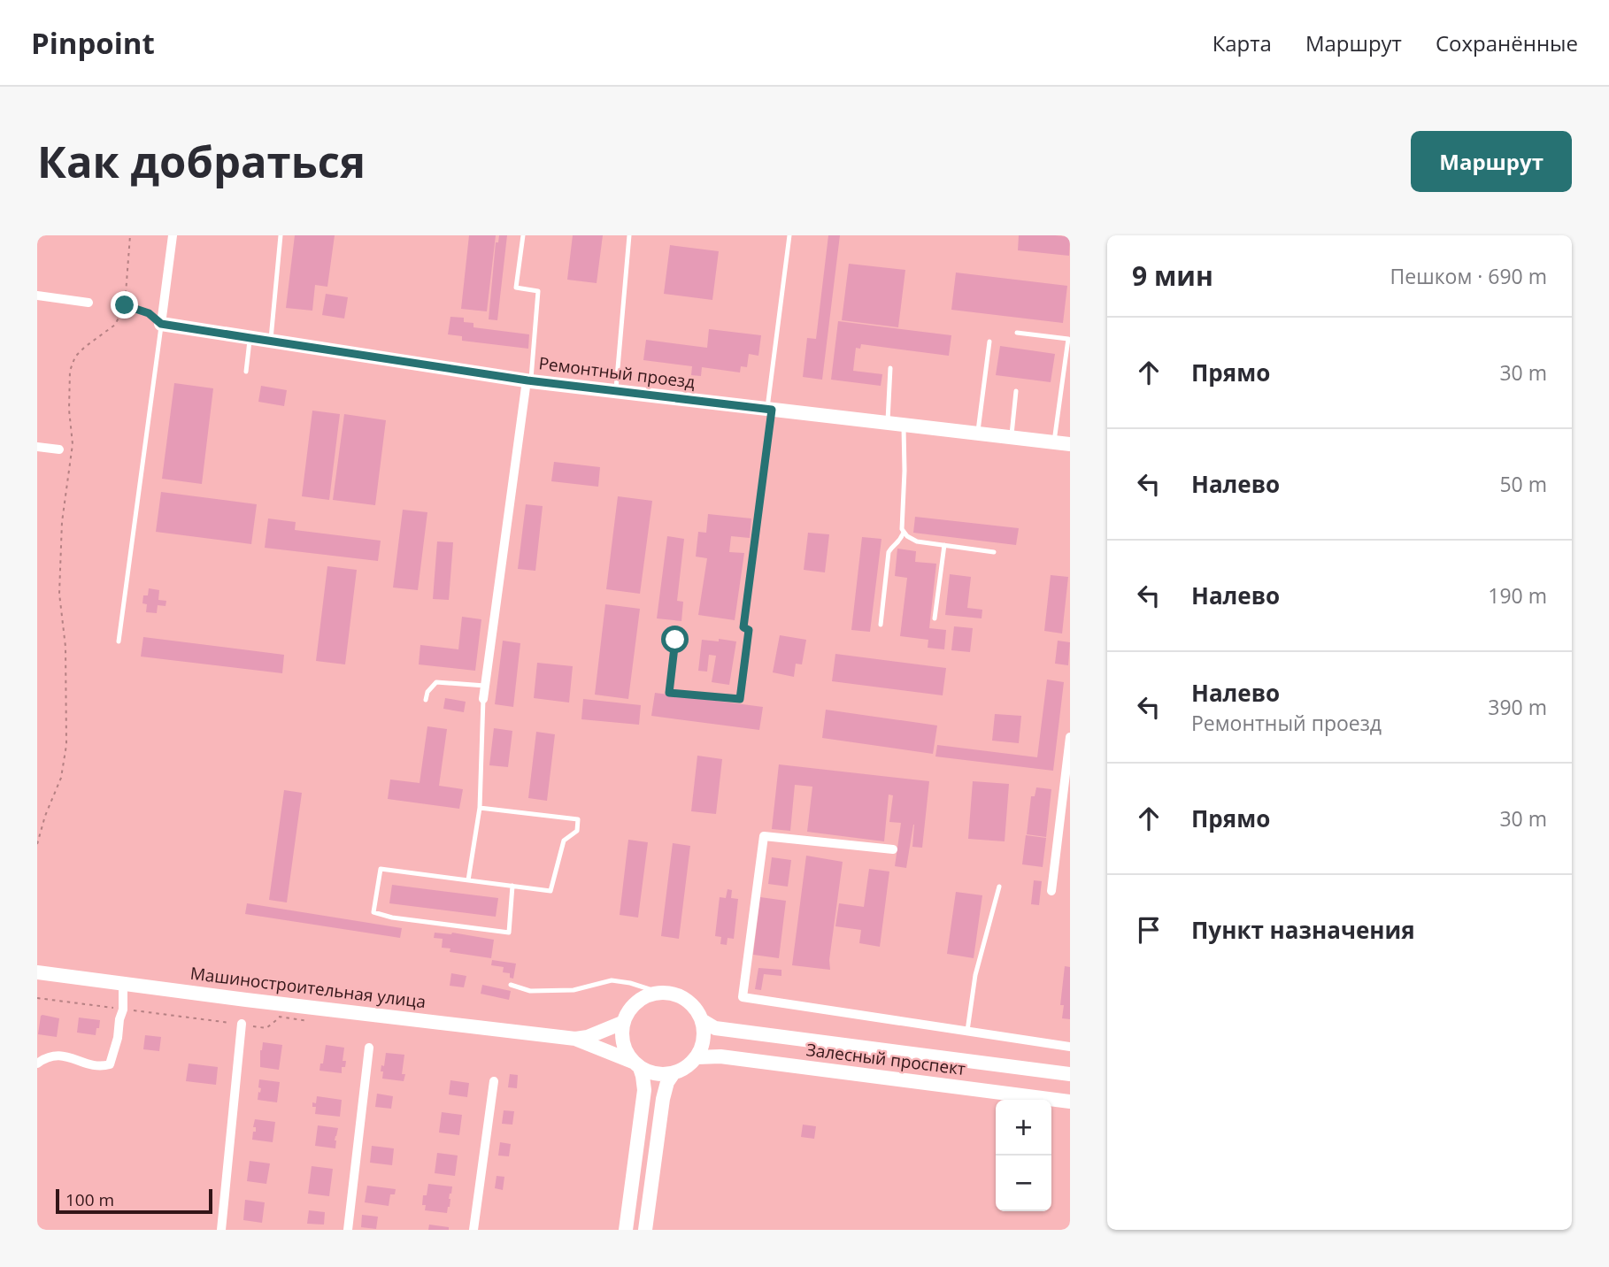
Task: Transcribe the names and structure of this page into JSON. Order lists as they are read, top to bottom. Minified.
{"streets":{"street":["Ремонтный проезд","Машиностроительная улица","Залесный проспект"]},"crossings":[["Машиностроительная улица","Залесный проспект"]],"scale_bar":"100 m","page":{"header":"Pinpoint","nav":["Карта","Маршрут","Сохранённые"],"buttons":"Маршрут","title":"Как добраться","heading":["9 мин","Пешком · 690 m"],"list":[["Прямо","30 m"],["Налево","50 m"],["Налево","190 m"],["Налево","Ремонтный проезд","390 m"],["Прямо","30 m"],"Пункт назначения"],"map_buttons":["+","−"],"scale":"100 m"}}
